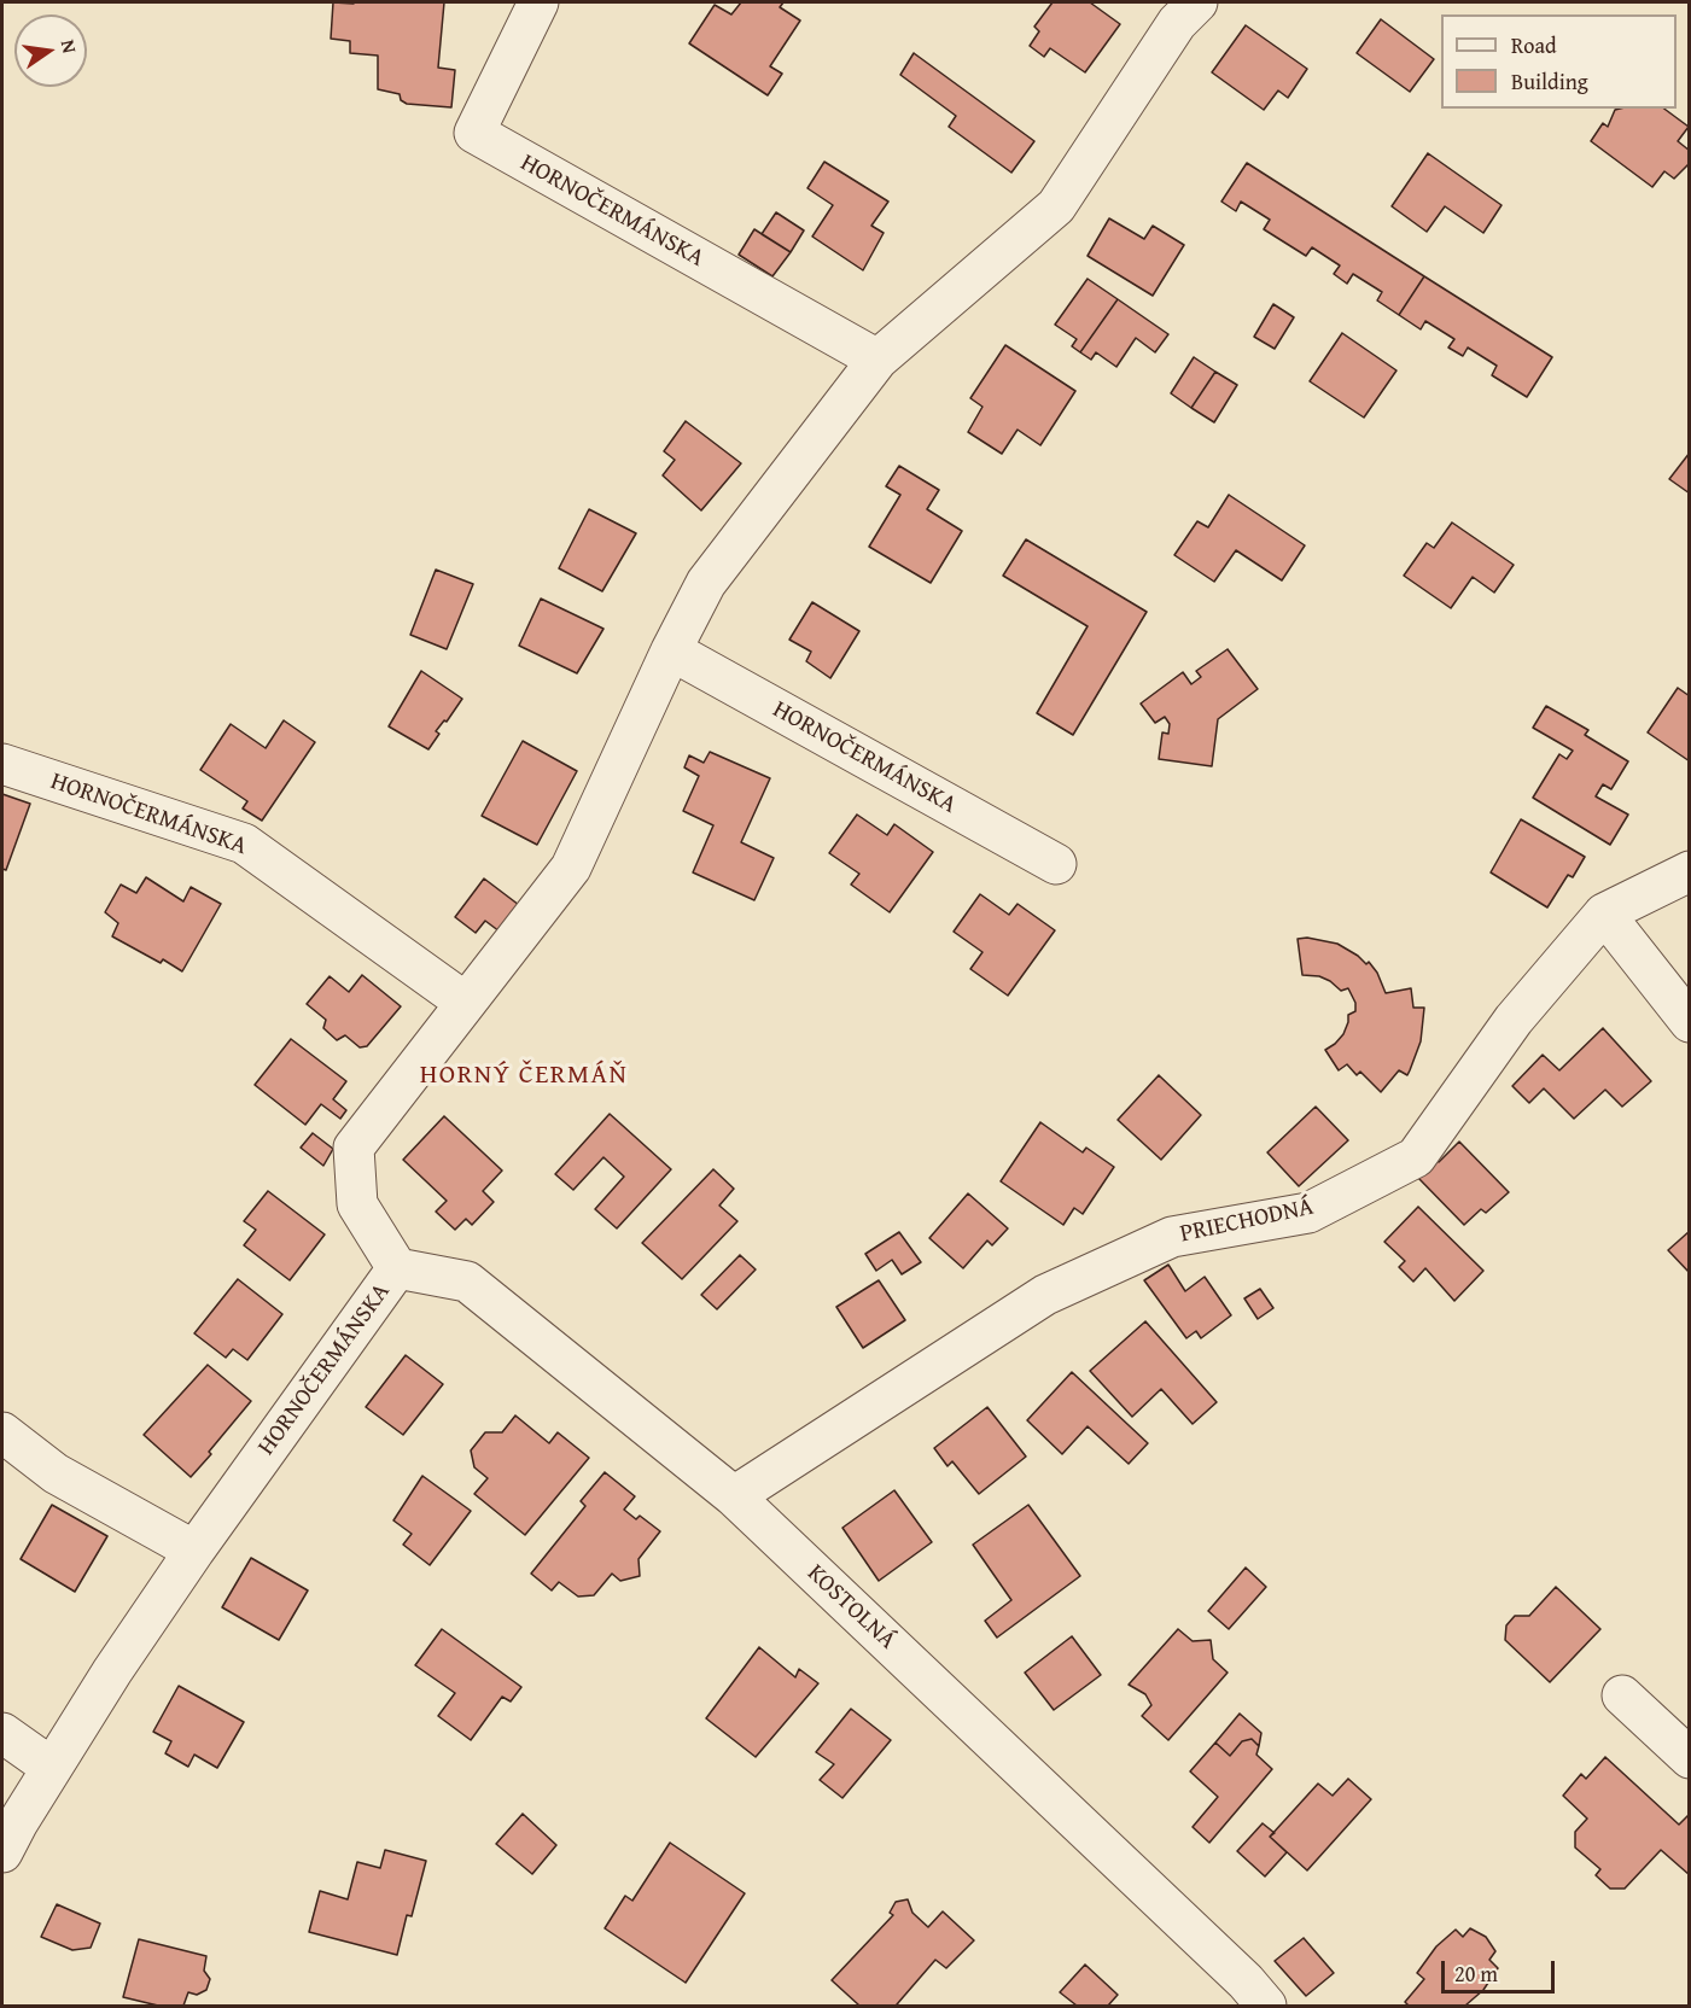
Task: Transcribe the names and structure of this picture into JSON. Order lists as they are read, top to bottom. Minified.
{"streets":{"street":["HORNOČERMÁNSKA","PRIECHODNÁ","KOSTOLNÁ"]},"crossings":[["HORNOČERMÁNSKA","KOSTOLNÁ"],["PRIECHODNÁ","KOSTOLNÁ"]],"districts":["HORNÝ ČERMÁŇ"],"legend":["Road","Building"],"scale_bar":"20 m","north":"right"}
